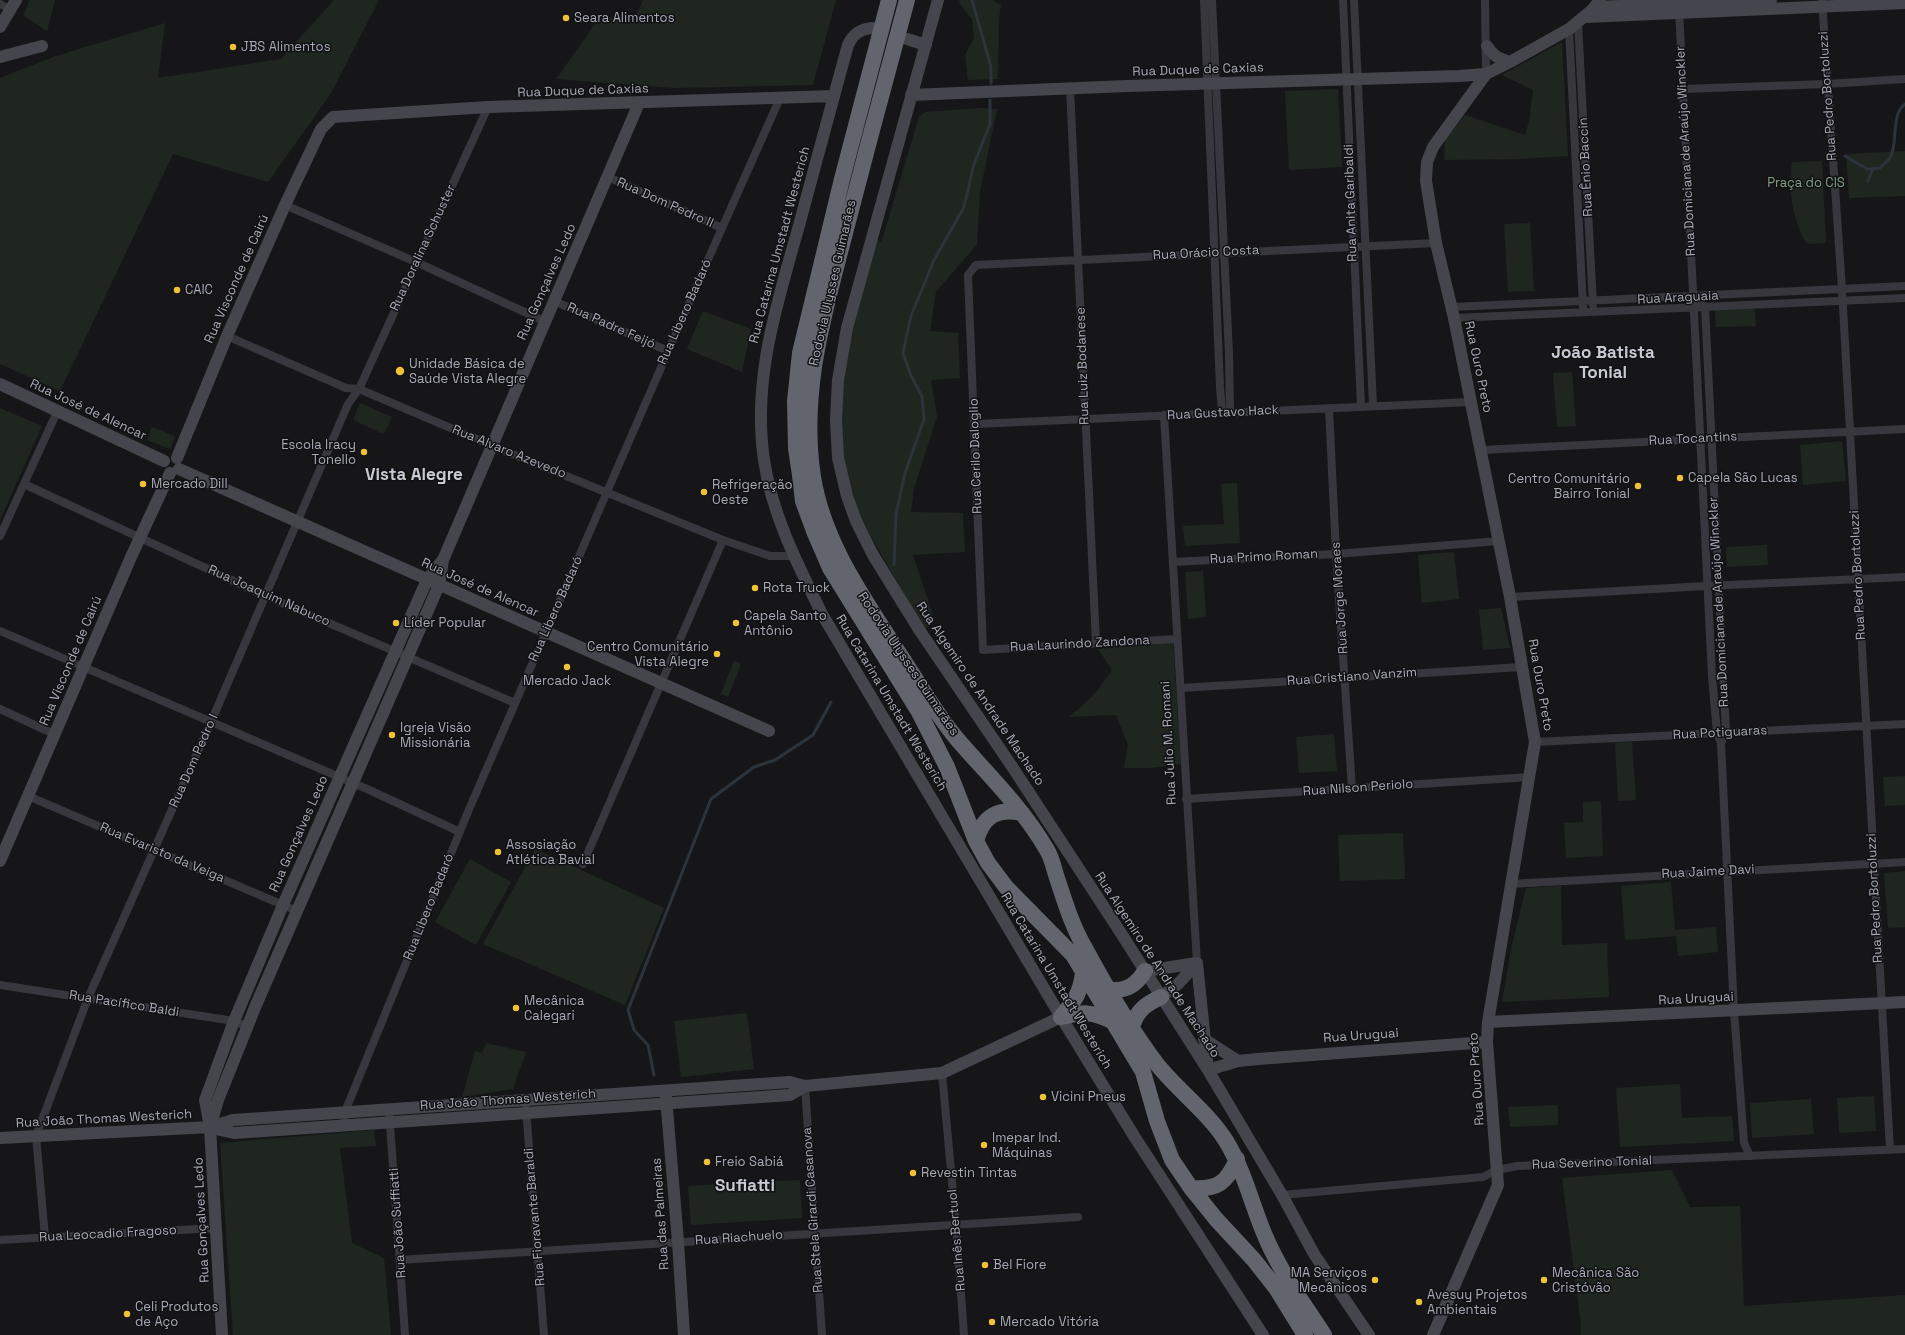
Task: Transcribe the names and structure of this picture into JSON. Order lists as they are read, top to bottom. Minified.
{"streets":{"highway":["Rodovia Ulysses Guimarães"],"street":["Rua Duque de Caxias","Rua Pedro Bortoluzzi","Rua Domiciana de Araújo Winckler","Rua Ênio Baccin","Rua Dom Pedro II","Rua Anita Garibaldi","Rua Catarina Umstadt Westerich","Rua Doralina Schuster","Rua Orácio Costa","Rua Visconde de Cairú","Rua Gonçalves Ledo","Rua Araguaia","Rua Libero Badaró","Rua Padre Feijó","Rua Luiz Bodanese","Rua Ouro Preto","Rua José de Alencar","Rua Gustavo Hack","Rua Tocantins","Rua Alvaro Azevedo","Rua Cerilo Daloglio","Rua Primo Roman","Rua Joaquim Nabuco","Rua Jorge Moraes","Rua Laurindo Zandona","Rua Cristiano Vanzim","Rua Algemiro de Andrade Machado","Rua Potiguaras","Rua Julio M. Romani","Rua Dom Pedro I","Rua Nilson Periolo","Rua Evaristo da Veiga","Rua Jaime Davi","Rua Uruguai","Rua Pacífico Baldi","Rua João Thomas Westerich","Rua Severino Tonial","Rua Stela Girardi Casanova","Rua das Palmeiras","Rua Fioravante Baraldi","Rua João Suffiatti","Rua Leocadio Fragoso","Rua Riachuelo","Rua Inês Bertuol"]},"crossings":[["Rua Duque de Caxias","Rua Anita Garibaldi"],["Rua Duque de Caxias","Rua Catarina Umstadt Westerich"],["Rua Duque de Caxias","Rua Doralina Schuster"],["Rua Duque de Caxias","Rua Visconde de Cairú"],["Rua Duque de Caxias","Rua Gonçalves Ledo"],["Rua Duque de Caxias","Rua Libero Badaró"],["Rua Duque de Caxias","Rua Luiz Bodanese"],["Rua Duque de Caxias","Rua Ouro Preto"],["Rua Duque de Caxias","Rua Algemiro de Andrade Machado"],["Rua Pedro Bortoluzzi","Rua Araguaia"],["Rua Pedro Bortoluzzi","Rua Tocantins"],["Rua Pedro Bortoluzzi","Rua Potiguaras"],["Rua Pedro Bortoluzzi","Rua Jaime Davi"],["Rua Pedro Bortoluzzi","Rua Uruguai"],["Rua Pedro Bortoluzzi","Rua Severino Tonial"],["Rua Domiciana de Araújo Winckler","Rua Araguaia"],["Rua Domiciana de Araújo Winckler","Rua Tocantins"],["Rua Domiciana de Araújo Winckler","Rua Potiguaras"],["Rua Domiciana de Araújo Winckler","Rua Jaime Davi"],["Rua Domiciana de Araújo Winckler","Rua Uruguai"],["Rua Domiciana de Araújo Winckler","Rua Severino Tonial"],["Rua Ênio Baccin","Rua Araguaia"],["Rua Dom Pedro II","Rua Gonçalves Ledo"],["Rua Dom Pedro II","Rua Libero Badaró"],["Rua Anita Garibaldi","Rua Orácio Costa"],["Rua Anita Garibaldi","Rua Gustavo Hack"],["Rua Catarina Umstadt Westerich","Rua Alvaro Azevedo"],["Rua Catarina Umstadt Westerich","Rua João Thomas Westerich"],["Rua Doralina Schuster","Rua Alvaro Azevedo"],["Rua Doralina Schuster","Rua Dom Pedro I"],["Rua Orácio Costa","Rua Luiz Bodanese"],["Rua Orácio Costa","Rua Ouro Preto"],["Rua Orácio Costa","Rua Cerilo Daloglio"],["Rua Visconde de Cairú","Rua José de Alencar"],["Rua Visconde de Cairú","Rua Alvaro Azevedo"],["Rua Visconde de Cairú","Rua Joaquim Nabuco"],["Rua Visconde de Cairú","Rua Evaristo da Veiga"],["Rua Gonçalves Ledo","Rua Padre Feijó"],["Rua Gonçalves Ledo","Rua José de Alencar"],["Rua Gonçalves Ledo","Rua Alvaro Azevedo"],["Rua Gonçalves Ledo","Rua Joaquim Nabuco"],["Rua Gonçalves Ledo","Rua Evaristo da Veiga"],["Rua Gonçalves Ledo","Rua Pacífico Baldi"],["Rua Gonçalves Ledo","Rua João Thomas Westerich"],["Rua Gonçalves Ledo","Rua Leocadio Fragoso"],["Rua Araguaia","Rua Ouro Preto"],["Rua Libero Badaró","Rua Padre Feijó"],["Rua Libero Badaró","Rua José de Alencar"],["Rua Libero Badaró","Rua Alvaro Azevedo"],["Rua Libero Badaró","Rua Joaquim Nabuco"],["Rua Libero Badaró","Rua João Thomas Westerich"],["Rua Luiz Bodanese","Rua Gustavo Hack"],["Rua Luiz Bodanese","Rua Laurindo Zandona"],["Rua Ouro Preto","Rua Gustavo Hack"],["Rua Ouro Preto","Rua Tocantins"],["Rua Ouro Preto","Rua Primo Roman"],["Rua Ouro Preto","Rua Cristiano Vanzim"],["Rua Ouro Preto","Rua Potiguaras"],["Rua Ouro Preto","Rua Nilson Periolo"],["Rua Ouro Preto","Rua Jaime Davi"],["Rua Ouro Preto","Rua Uruguai"],["Rua Ouro Preto","Rua Severino Tonial"],["Rua José de Alencar","Rua Dom Pedro I"],["Rua Gustavo Hack","Rua Cerilo Daloglio"],["Rua Gustavo Hack","Rua Jorge Moraes"],["Rua Gustavo Hack","Rua Julio M. Romani"],["Rua Alvaro Azevedo","Rua Dom Pedro I"],["Rua Cerilo Daloglio","Rua Laurindo Zandona"],["Rua Primo Roman","Rua Jorge Moraes"],["Rua Primo Roman","Rua Julio M. Romani"],["Rua Joaquim Nabuco","Rua Dom Pedro I"],["Rua Jorge Moraes","Rua Cristiano Vanzim"],["Rua Jorge Moraes","Rua Nilson Periolo"],["Rua Laurindo Zandona","Rua Julio M. Romani"],["Rua Cristiano Vanzim","Rua Julio M. Romani"],["Rua Algemiro de Andrade Machado","Rua Julio M. Romani"],["Rua Algemiro de Andrade Machado","Rua Uruguai"],["Rua Algemiro de Andrade Machado","Rua Severino Tonial"],["Rua Julio M. Romani","Rua Nilson Periolo"],["Rua Julio M. Romani","Rua Uruguai"],["Rua Dom Pedro I","Rua Evaristo da Veiga"],["Rua Dom Pedro I","Rua Pacífico Baldi"],["Rua Dom Pedro I","Rua João Thomas Westerich"],["Rua João Thomas Westerich","Rua Stela Girardi Casanova"],["Rua João Thomas Westerich","Rua das Palmeiras"],["Rua João Thomas Westerich","Rua Fioravante Baraldi"],["Rua João Thomas Westerich","Rua João Suffiatti"],["Rua João Thomas Westerich","Rua Inês Bertuol"],["Rua Stela Girardi Casanova","Rua Riachuelo"],["Rua das Palmeiras","Rua Riachuelo"],["Rua Fioravante Baraldi","Rua Riachuelo"],["Rua João Suffiatti","Rua Riachuelo"],["Rua Riachuelo","Rua Inês Bertuol"]],"districts":["João Batista Tonial","Vista Alegre","Sufiatti"],"parks":["Praça do CIS"],"places":["Seara Alimentos","JBS Alimentos","CAIC","Unidade Básica de Saúde Vista Alegre","Escola Iracy Tonello","Capela São Lucas","Mercado Dill","Centro Comunitário Bairro Tonial","Refrigeração Oeste","Rota Truck","Líder Popular","Capela Santo Antônio","Centro Comunitário Vista Alegre","Mercado Jack","Igreja Visão Missionária","Assosiação Atlética Bavial","Mecânica Calegari","Vicini Pneus","Imepar Ind. Máquinas","Freio Sabiá","Revestin Tintas","Bel Fiore","MA Serviços Mecânicos","Mecânica São Cristóvão","Avesuy Projetos Ambientais","Celi Produtos de Aço","Mercado Vitória"]}
